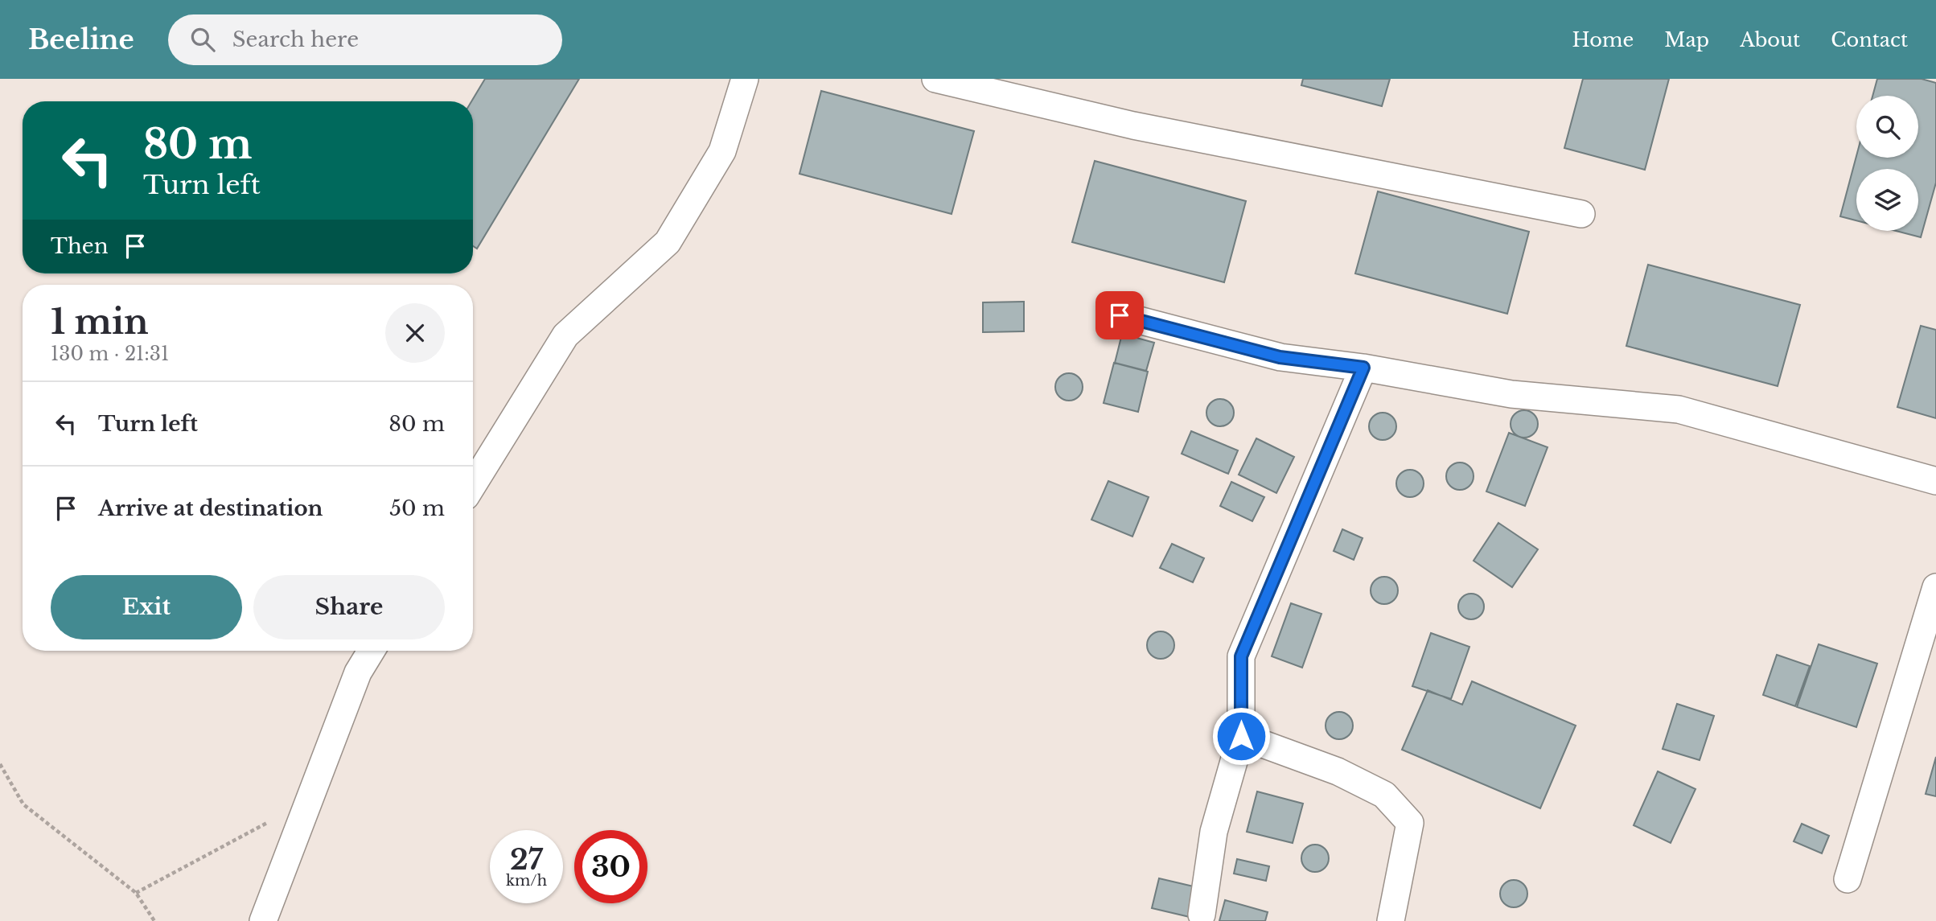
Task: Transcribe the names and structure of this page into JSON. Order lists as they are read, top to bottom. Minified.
{"page":{"header":"Beeline","search":"Search here","nav":["Home","Map","About","Contact"],"turn":["80 m","Turn left"],"then":"Then","heading":["1 min","130 m · 21:31"],"list":[{"name":"Turn left","value":"80 m"},{"name":"Arrive at destination","value":"50 m"}],"buttons":["Exit","Share"],"speed":"27 km/h","limit":"30"}}
